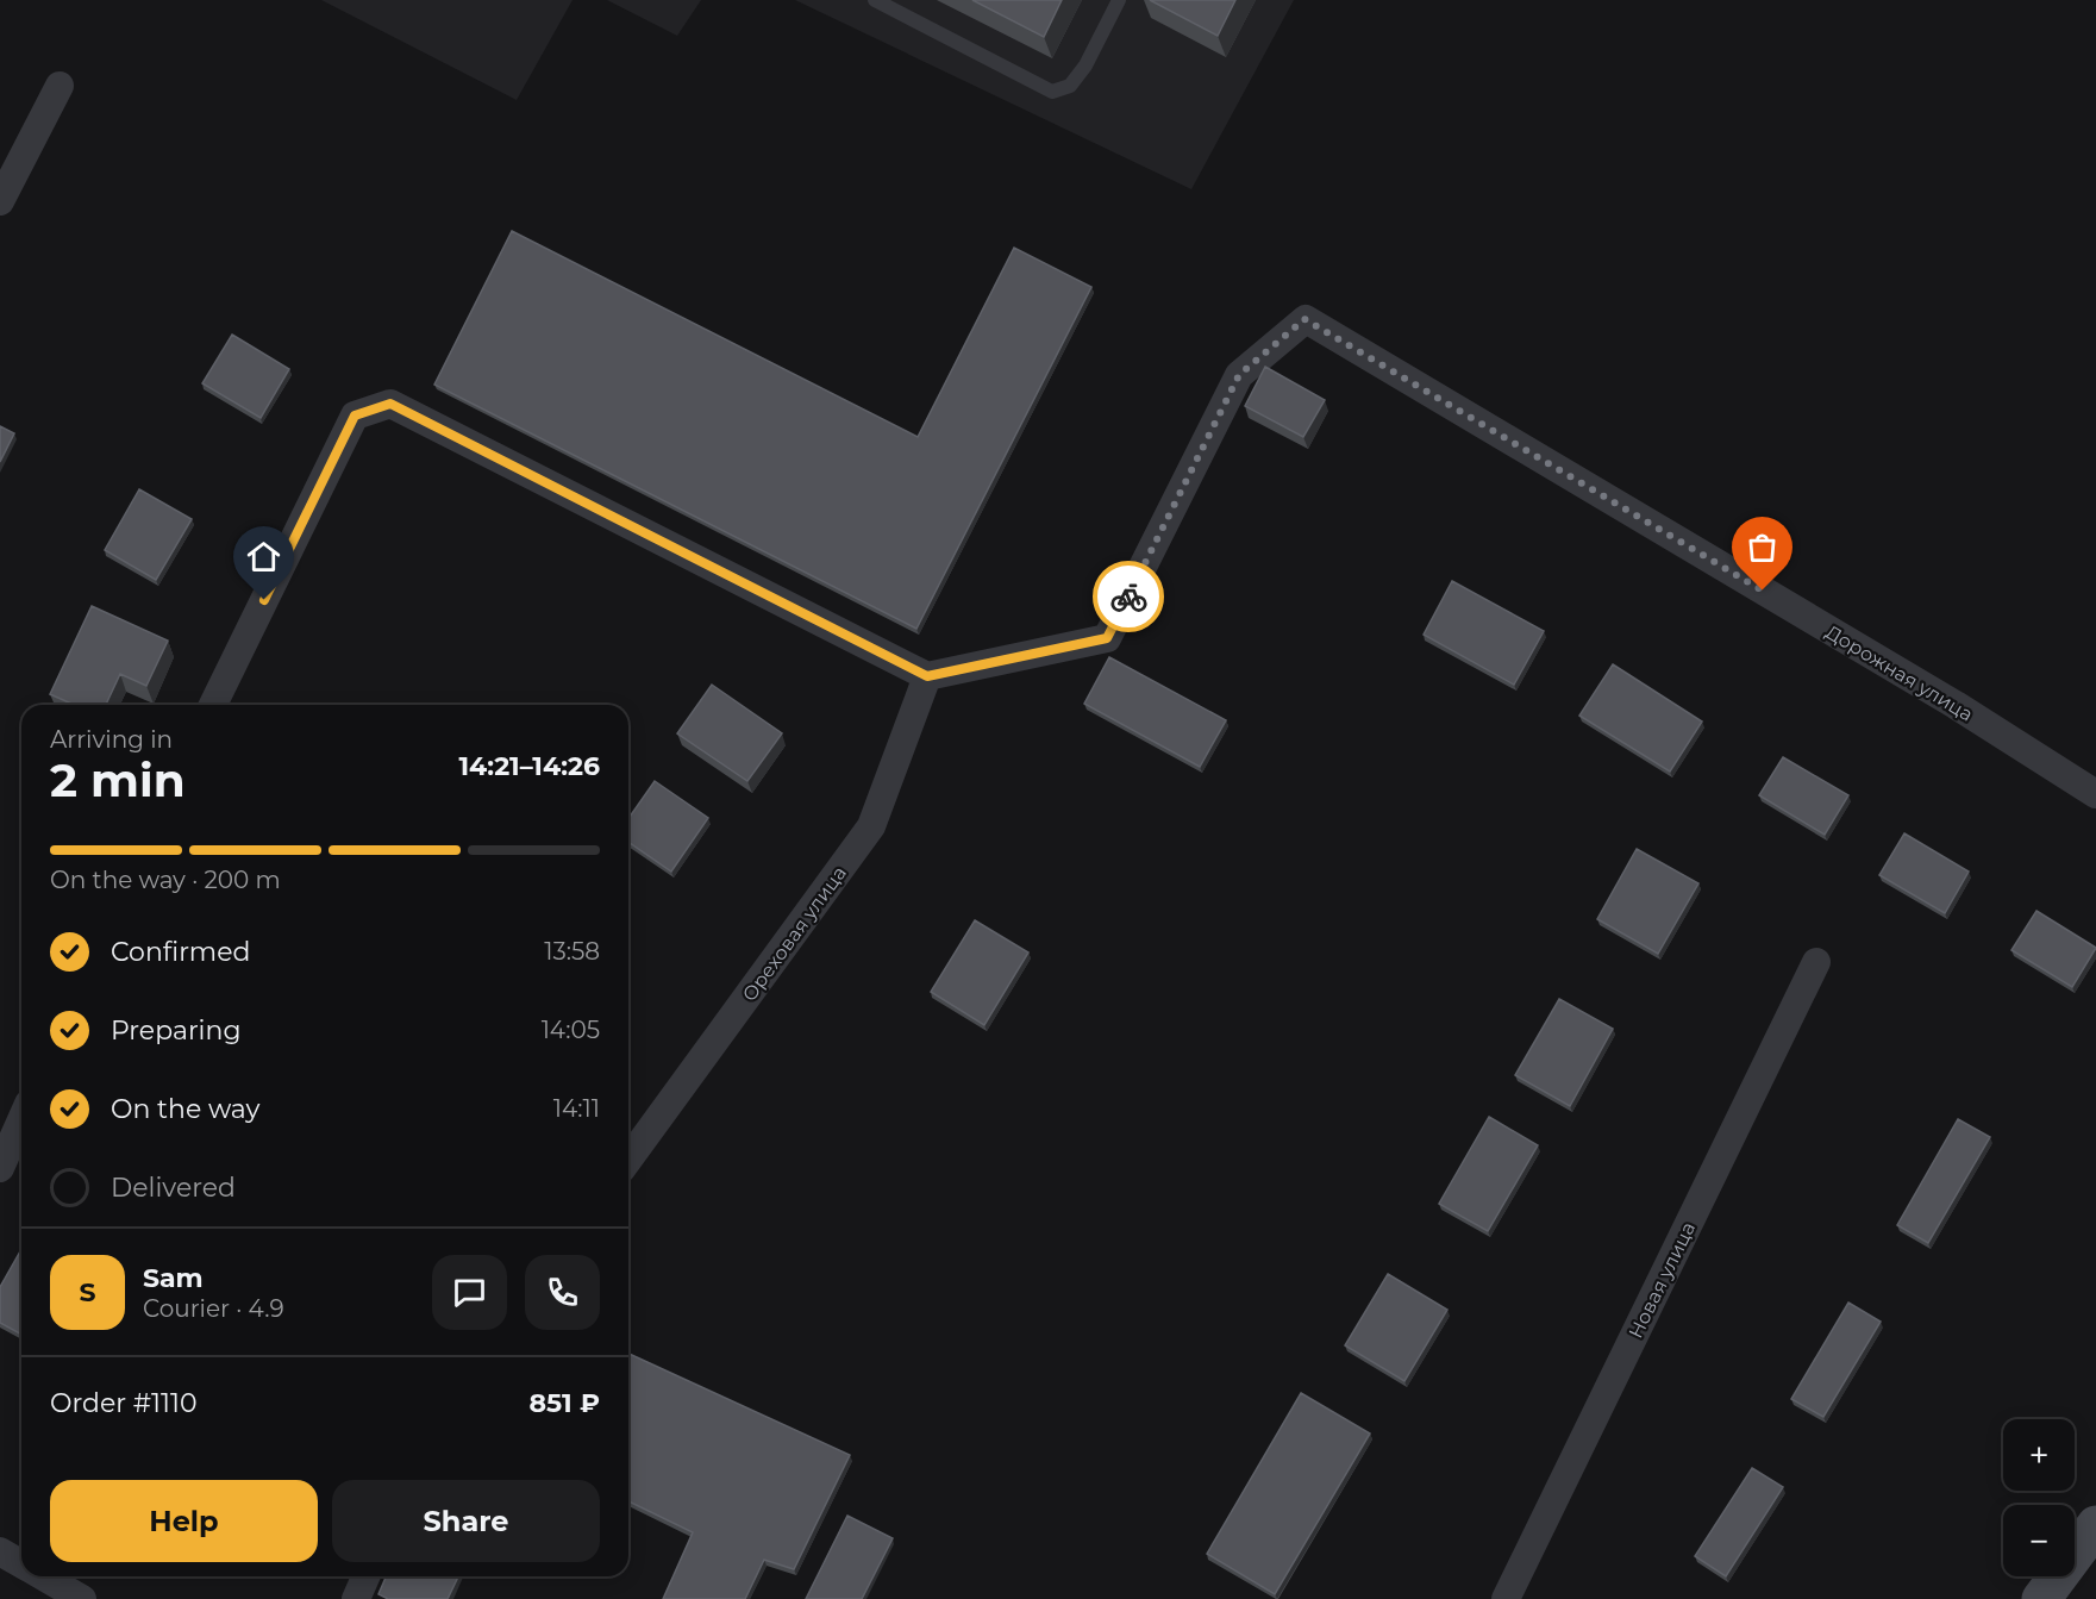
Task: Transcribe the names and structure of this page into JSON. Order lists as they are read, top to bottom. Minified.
{"streets":{"street":["Дорожная улица","Ореховая улица","Новая улица"]},"crossings":[["Дорожная улица","Ореховая улица"]],"page":{"heading":["2 min","Arriving in","14:21–14:26"],"panel":["Sam","Courier · 4.9","Order #1110","851 ₽"],"bar":"On the way · 200 m","list":[["Confirmed","13:58"],["Preparing","14:05"],["On the way","14:11"],"Delivered"],"round":"S","map_buttons":["+","−"],"buttons":["Help","Share"]}}
